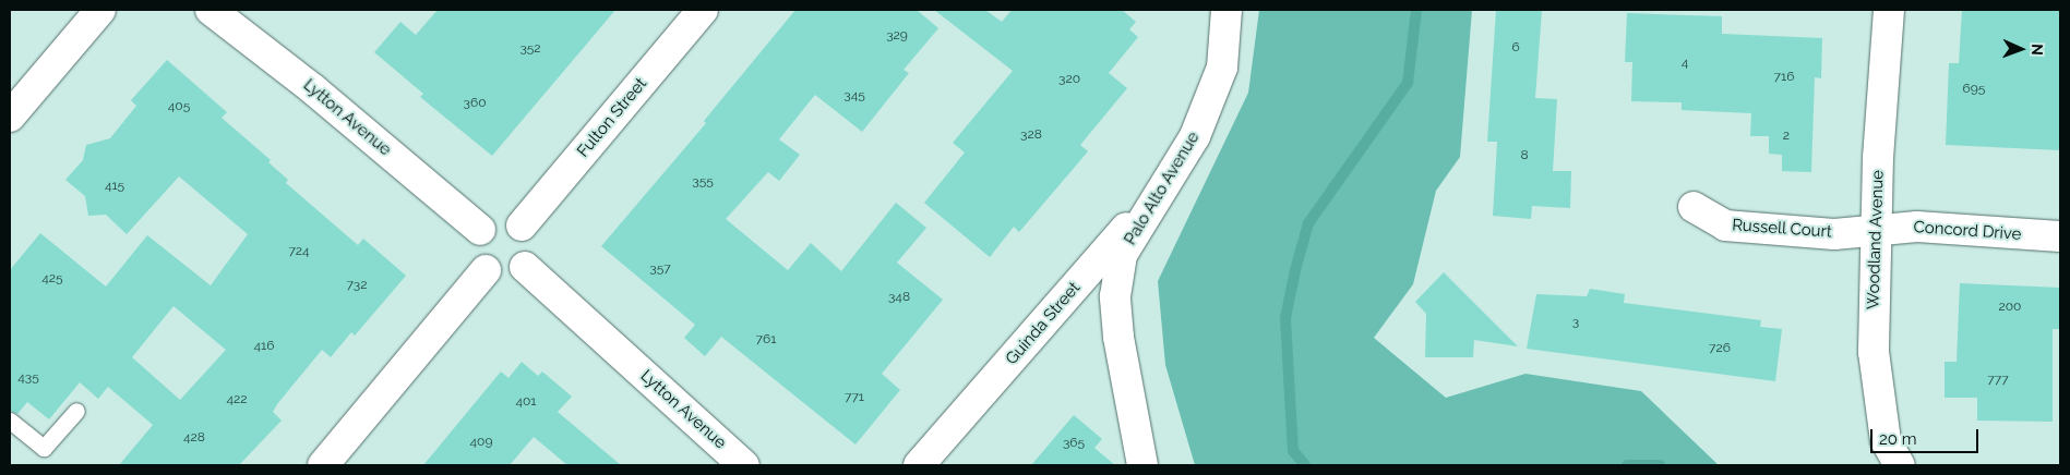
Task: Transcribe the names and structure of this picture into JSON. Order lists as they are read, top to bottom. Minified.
{"streets":{"street":["Lytton Avenue","Fulton Street","Palo Alto Avenue","Russell Court","Concord Drive","Woodland Avenue","Guinda Street"]},"crossings":[["Lytton Avenue","Fulton Street"],["Palo Alto Avenue","Guinda Street"],["Russell Court","Concord Drive"],["Russell Court","Woodland Avenue"],["Concord Drive","Woodland Avenue"]],"house_numbers":["329","6","352","4","716","320","695","345","360","405","328","2","8","355","415","724","357","425","732","348","200","3","761","416","726","435","777","771","422","401","428","409","365"],"scale_bar":"20 m","north":"right"}
